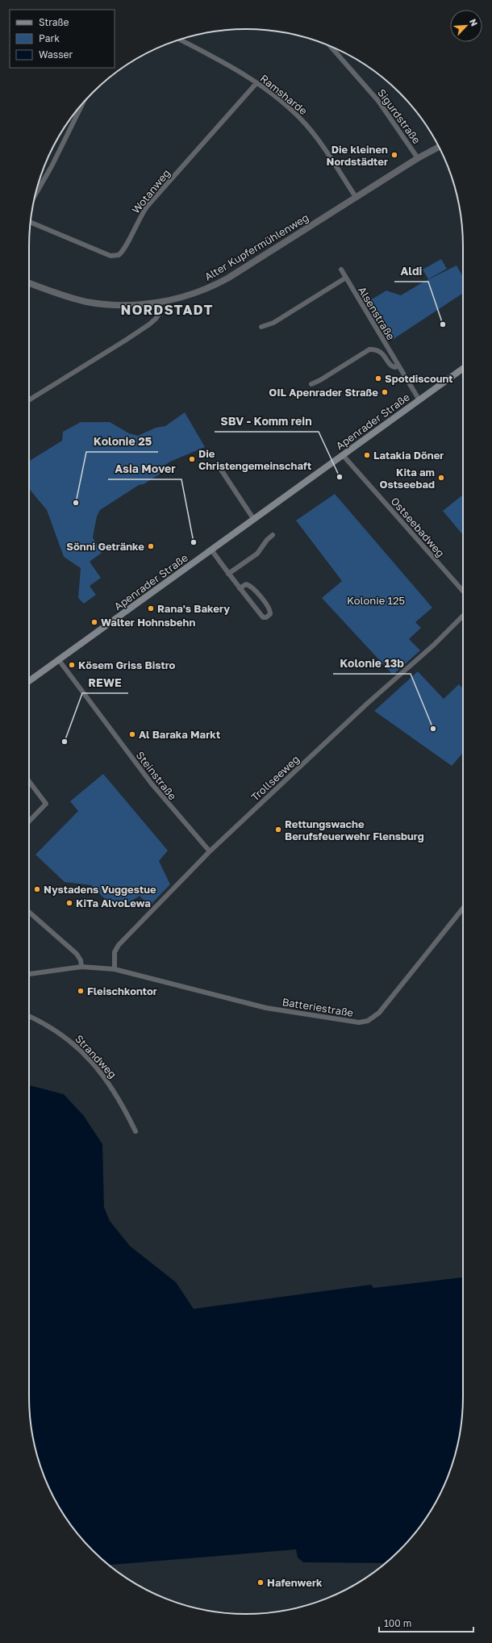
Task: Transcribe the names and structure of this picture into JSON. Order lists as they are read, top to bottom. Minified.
{"streets":{"main road":["Apenrader Straße"],"street":["Ramsharde","Sigurdstraße","Wotanweg","Alter Kupfermühlenweg","Alsenstraße","Ostseebadweg","Steinstraße","Trollseeweg","Batteriestraße","Strandweg"]},"crossings":[["Ramsharde","Wotanweg"],["Ramsharde","Alter Kupfermühlenweg"],["Sigurdstraße","Alter Kupfermühlenweg"],["Alsenstraße","Apenrader Straße"],["Apenrader Straße","Ostseebadweg"],["Apenrader Straße","Steinstraße"],["Steinstraße","Trollseeweg"],["Trollseeweg","Batteriestraße"]],"districts":["NORDSTADT"],"parks":["Kolonie 125"],"places":["Die kleinen Nordstädter","Aldi","Spotdiscount","OIL Apenrader Straße","Latakia Döner","Die Christengemeinschaft","SBV - Komm rein","Kita am Ostseebad","Kolonie 25","Asia Mover","Sönni Getränke","Rana's Bakery","Walter Hohnsbehn","Kösem Griss Bistro","Kolonie 13b","Al Baraka Markt","REWE","Rettungswache Berufsfeuerwehr Flensburg","Nystadens Vuggestue","KiTa AlvoLewa","Fleischkontor","Hafenwerk"],"legend":["Straße","Park","Wasser"],"scale_bar":"100 m","north":"top right"}
